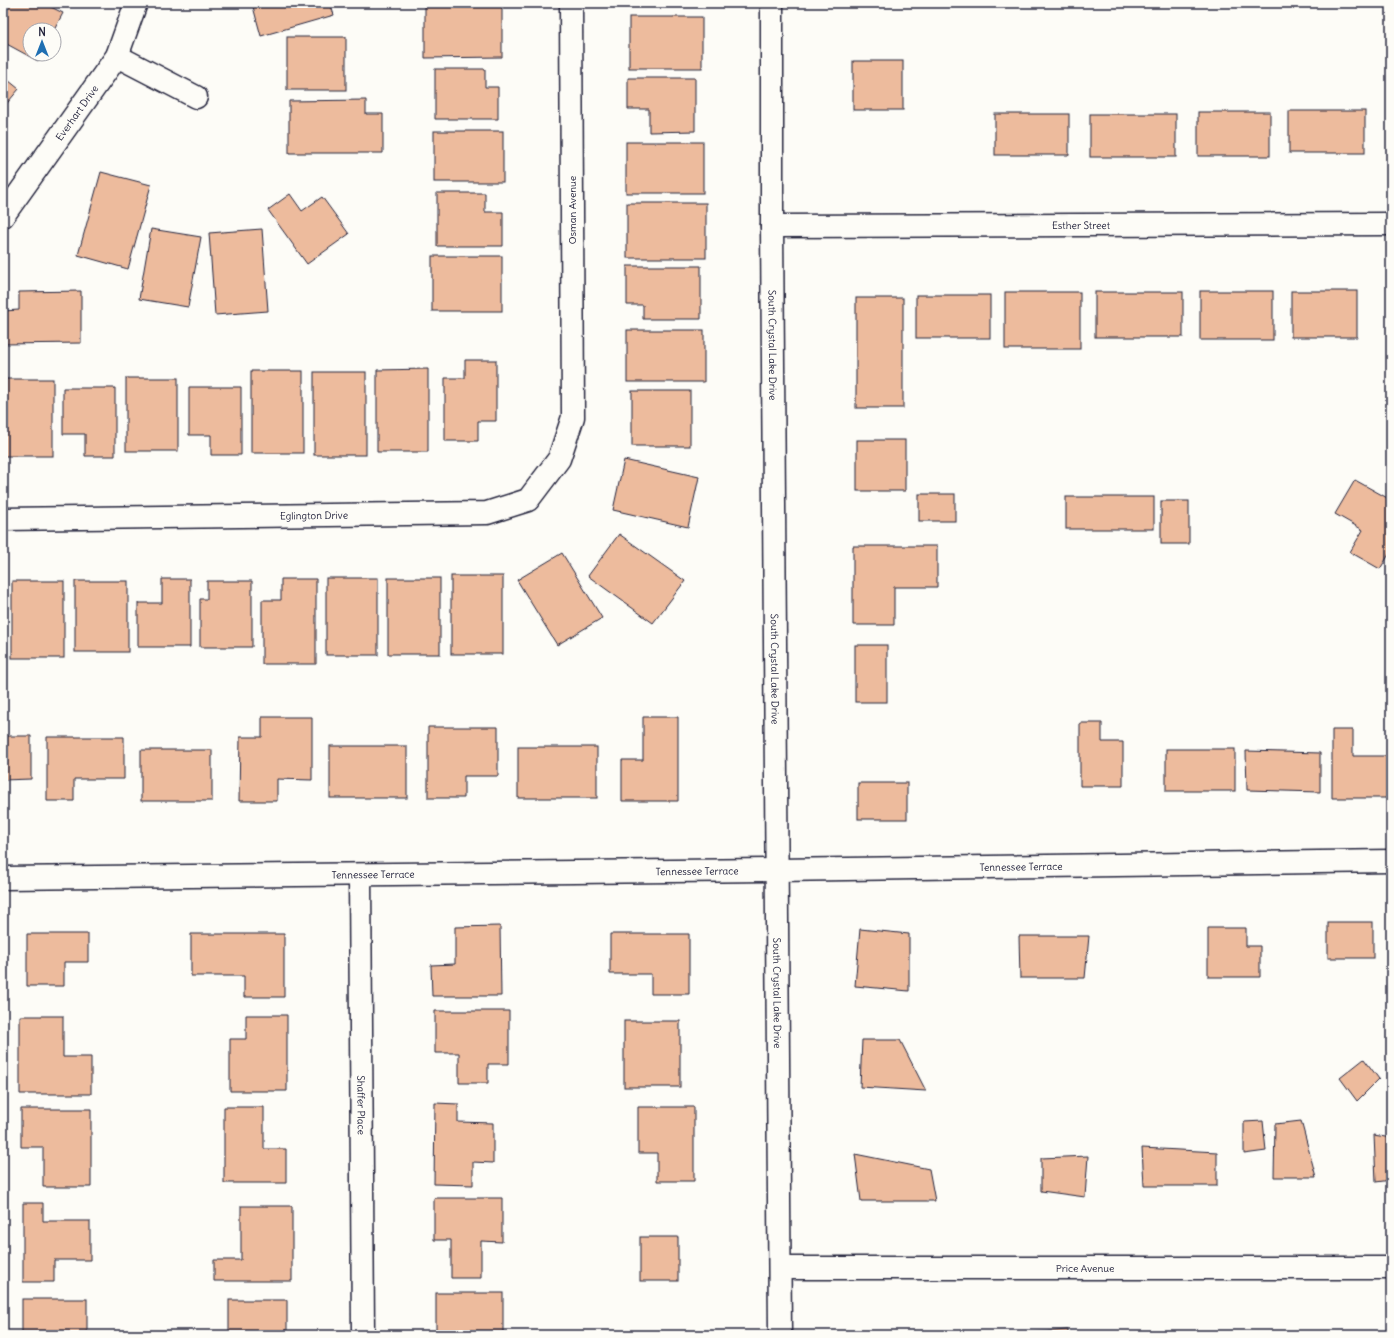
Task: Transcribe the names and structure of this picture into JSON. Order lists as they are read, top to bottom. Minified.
{"streets":{"street":["Everhart Drive","Osman Avenue","Esther Street","South Crystal Lake Drive","Eglington Drive","Tennessee Terrace","Shaffer Place","Price Avenue"]},"crossings":[["Osman Avenue","Eglington Drive"],["Esther Street","South Crystal Lake Drive"],["South Crystal Lake Drive","Tennessee Terrace"],["South Crystal Lake Drive","Price Avenue"],["Tennessee Terrace","Shaffer Place"]],"north":"top"}
